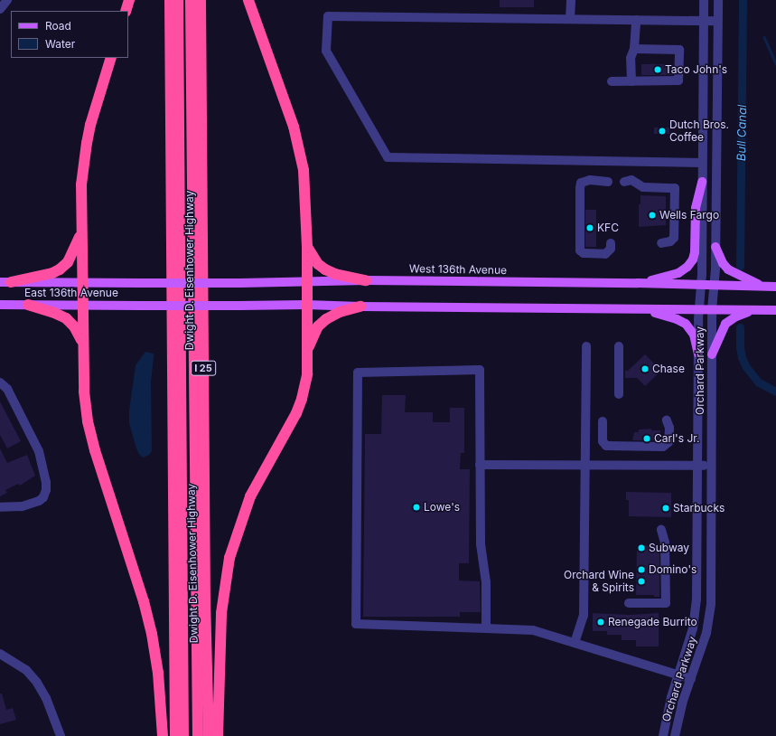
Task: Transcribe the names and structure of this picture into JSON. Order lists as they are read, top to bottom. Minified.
{"streets":{"highway":["Dwight D. Eisenhower Highway","I 25"],"main road":["West 136th Avenue","East 136th Avenue"],"street":["Orchard Parkway"]},"crossings":[["West 136th Avenue","East 136th Avenue"],["West 136th Avenue","Orchard Parkway"]],"water":["Bull Canal"],"places":["Taco John's","Dutch Bros. Coffee","Wells Fargo","KFC","Chase","Carl's Jr.","Lowe's","Starbucks","Subway","Domino's","Orchard Wine & Spirits","Renegade Burrito"],"legend":["Road","Water"]}
